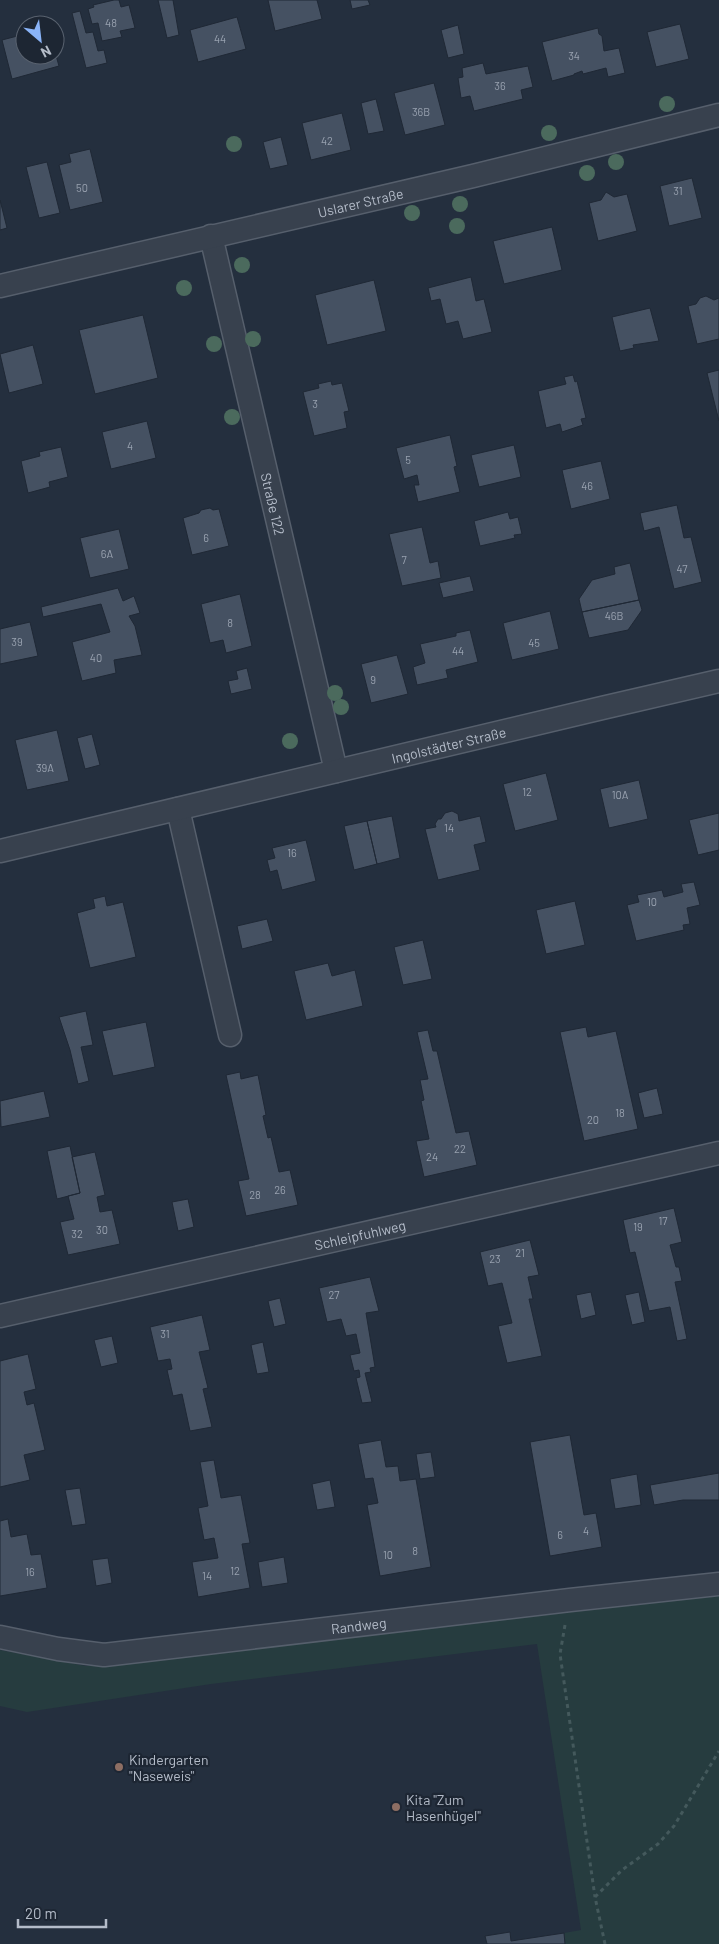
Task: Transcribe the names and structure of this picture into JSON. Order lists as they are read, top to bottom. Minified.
{"streets":{"street":["Uslarer Straße","Straße 122","Ingolstädter Straße","Schleipfuhlweg","Randweg"]},"crossings":[["Uslarer Straße","Straße 122"],["Straße 122","Ingolstädter Straße"]],"places":["Kindergarten \"Naseweis\"","Kita \"Zum Hasenhügel\""],"house_numbers":["48","44","34","36","36B","42","50","31","3","4","5","46","6","6A","7","47","46B","8","39","45","44","40","9","39A","12","10A","14","16","10","18","20","22","24","26","28","17","19","30","32","21","23","27","31","4","6","8","10","12","16","14"],"scale_bar":"20 m","north":"bottom right"}
